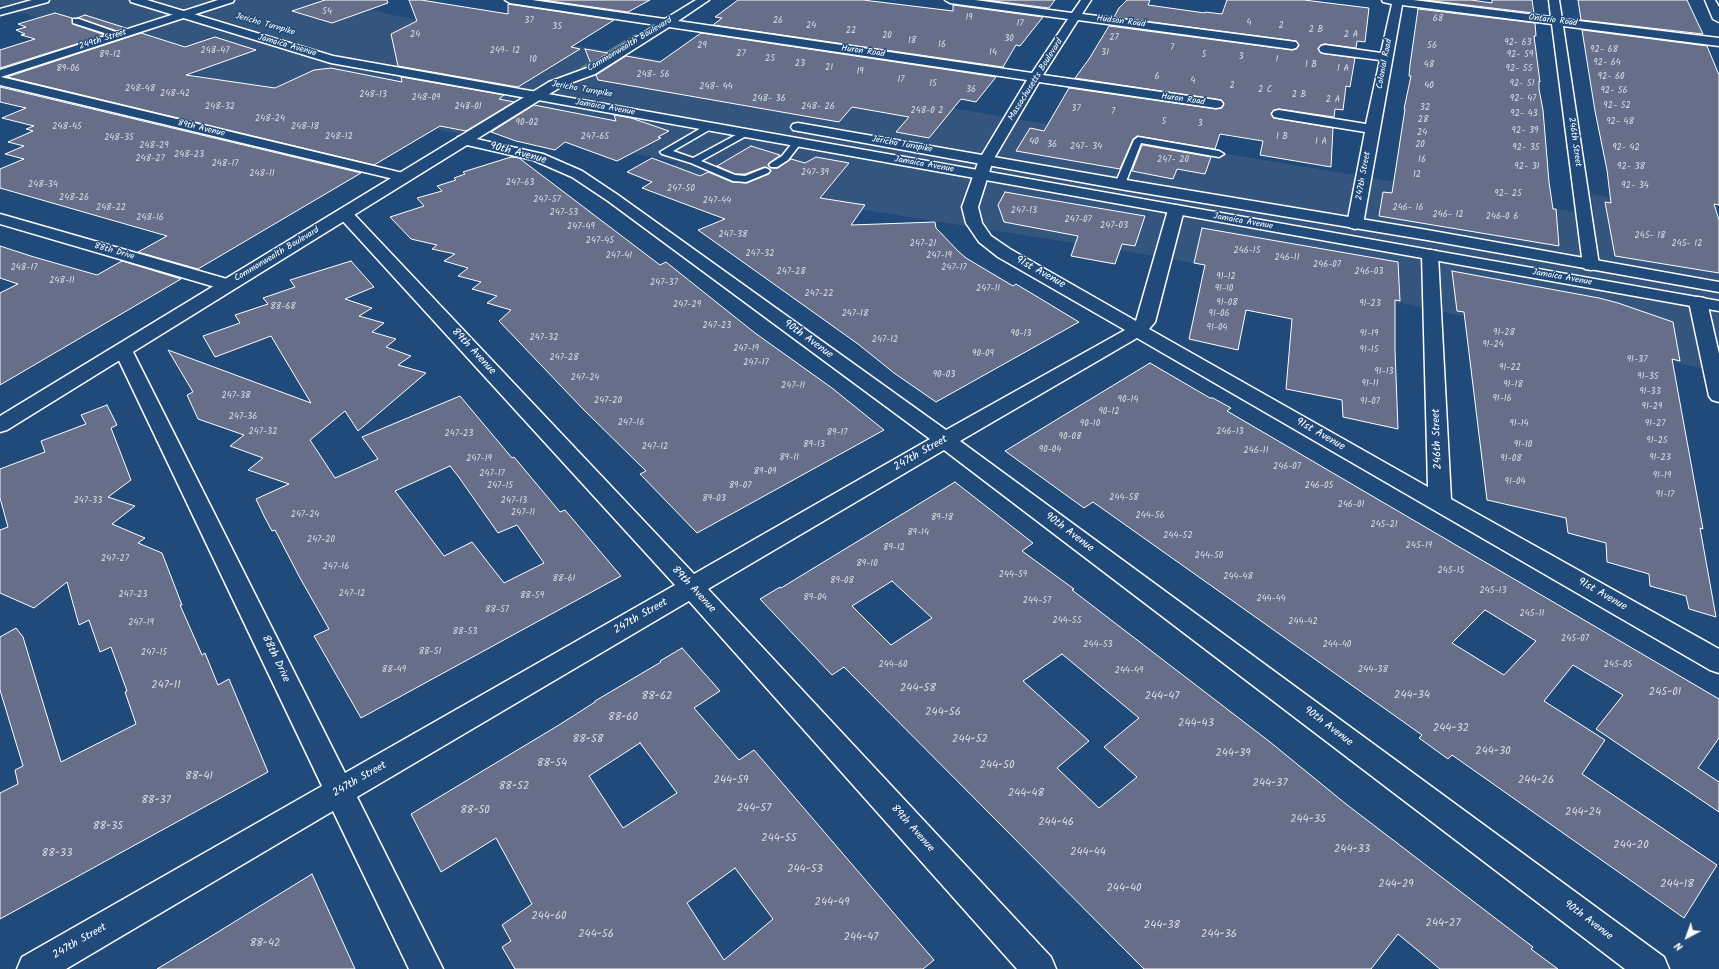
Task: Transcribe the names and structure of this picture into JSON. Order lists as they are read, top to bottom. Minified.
{"streets":{"street":["Ontario Road","Hudson Road","Jericho Turnpike","249th Street","Commonwealth Boulevard","Jamaica Avenue","Huron Road","Colonial Road","Massachusetts Boulevard","89th Avenue","246th Street","90th Avenue","247th Street","88th Drive","91st Avenue"]},"crossings":[["Ontario Road","Colonial Road"],["Ontario Road","246th Street"],["Hudson Road","Massachusetts Boulevard"],["Jericho Turnpike","249th Street"],["Jericho Turnpike","Commonwealth Boulevard"],["Jericho Turnpike","Jamaica Avenue"],["Jericho Turnpike","Massachusetts Boulevard"],["Jericho Turnpike","91st Avenue"],["249th Street","Jamaica Avenue"],["Commonwealth Boulevard","Jamaica Avenue"],["Commonwealth Boulevard","Huron Road"],["Commonwealth Boulevard","89th Avenue"],["Commonwealth Boulevard","90th Avenue"],["Commonwealth Boulevard","88th Drive"],["Jamaica Avenue","Massachusetts Boulevard"],["Jamaica Avenue","246th Street"],["Jamaica Avenue","247th Street"],["Jamaica Avenue","91st Avenue"],["Huron Road","Massachusetts Boulevard"],["Colonial Road","247th Street"],["Massachusetts Boulevard","91st Avenue"],["89th Avenue","247th Street"],["246th Street","91st Avenue"],["90th Avenue","247th Street"],["247th Street","88th Drive"],["247th Street","91st Avenue"]],"house_numbers":["54","19","68","37","26","4","17","24","2","35","2 B","22","24","2 A","20","27","30","18","92- 63","16","29","56","7","92- 68","248-47","249- 12","14","31","27","89-12","5","92- 59","3","25","10","1","92- 64","23","1 B","48","21","89-06","1 A","92- 55","19","248- 56","6","92- 60","17","4","15","92- 51","2","40","248- 44","248-48","36","2 C","92- 56","248-42","248-13","2 B","248-09","248- 36","92- 47","2 A","92- 52","248-32","248-01","248- 26","32","37","248-0 2","7","92- 43","248-24","28","5","92- 48","90-02","3","248-45","248-18","92- 39","24","248-12","247-65","1 B","248-35","40","1 A","36","20","248-29","247- 34","92- 35","92- 42","248-23","248-27","247- 20","16","248-17","92- 31","92- 38","247-39","248-11","12","247-63","248-34","92- 34","247-50","92- 25","248-26","247-57","247-44","248-22","246- 16","247-13","247-53","246- 12","246-0 6","248-16","247-07","247-03","247-49","247-38","245- 18","247-45","247-21","245- 12","246-15","247-32","247-41","247-19","246-11","246-07","248-17","247-17","247-28","246-03","91-12","248-11","247-37","247-11","91-10","247-22","91-08","91-23","247-29","88-68","247-18","91-06","247-23","91-04","91-28","90-13","91-19","247-32","247-12","91-24","247-19","91-15","90-09","247-28","91-37","247-17","91-22","91-13","90-03","91-35","247-24","91-11","91-18","247-11","91-33","247-38","91-16","90-14","247-20","91-07","91-29","90-12","247-36","247-16","90-10","91-14","91-27","247-32","246-13","89-17","247-23","90-08","91-25","89-13","91-10","247-12","90-04","246-11","89-11","91-23","247-19","91-08","246-07","89-09","247-17","91-19","91-04","247-15","89-07","246-05","91-17","244-58","89-03","247-33","247-13","246-01","247-11","247-24","244-56","89-18","245-21","89-14","244-52","247-20","245-19","89-12","244-50","247-27","89-10","247-16","245-15","244-59","244-48","88-61","89-08","245-13","247-12","247-23","88-59","89-04","244-44","244-57","88-57","245-11","244-55","244-42","247-19","88-53","245-07","244-53","244-40","88-51","247-15","244-60","245-05","88-49","244-38","244-49","247-11","244-58","245-01","244-34","88-62","244-47","244-56","88-60","244-43","244-32","88-58","244-52","244-30","244-39","88-54","244-50","88-41","244-59","244-26","244-37","88-52","244-48","88-37","244-57","88-50","244-24","244-35","244-46","88-35","244-55","244-20","244-33","244-44","88-33","244-53","244-29","244-18","244-40","244-49","244-60","244-27","244-38","244-56","244-36","244-47","88-42"],"north":"bottom left"}
